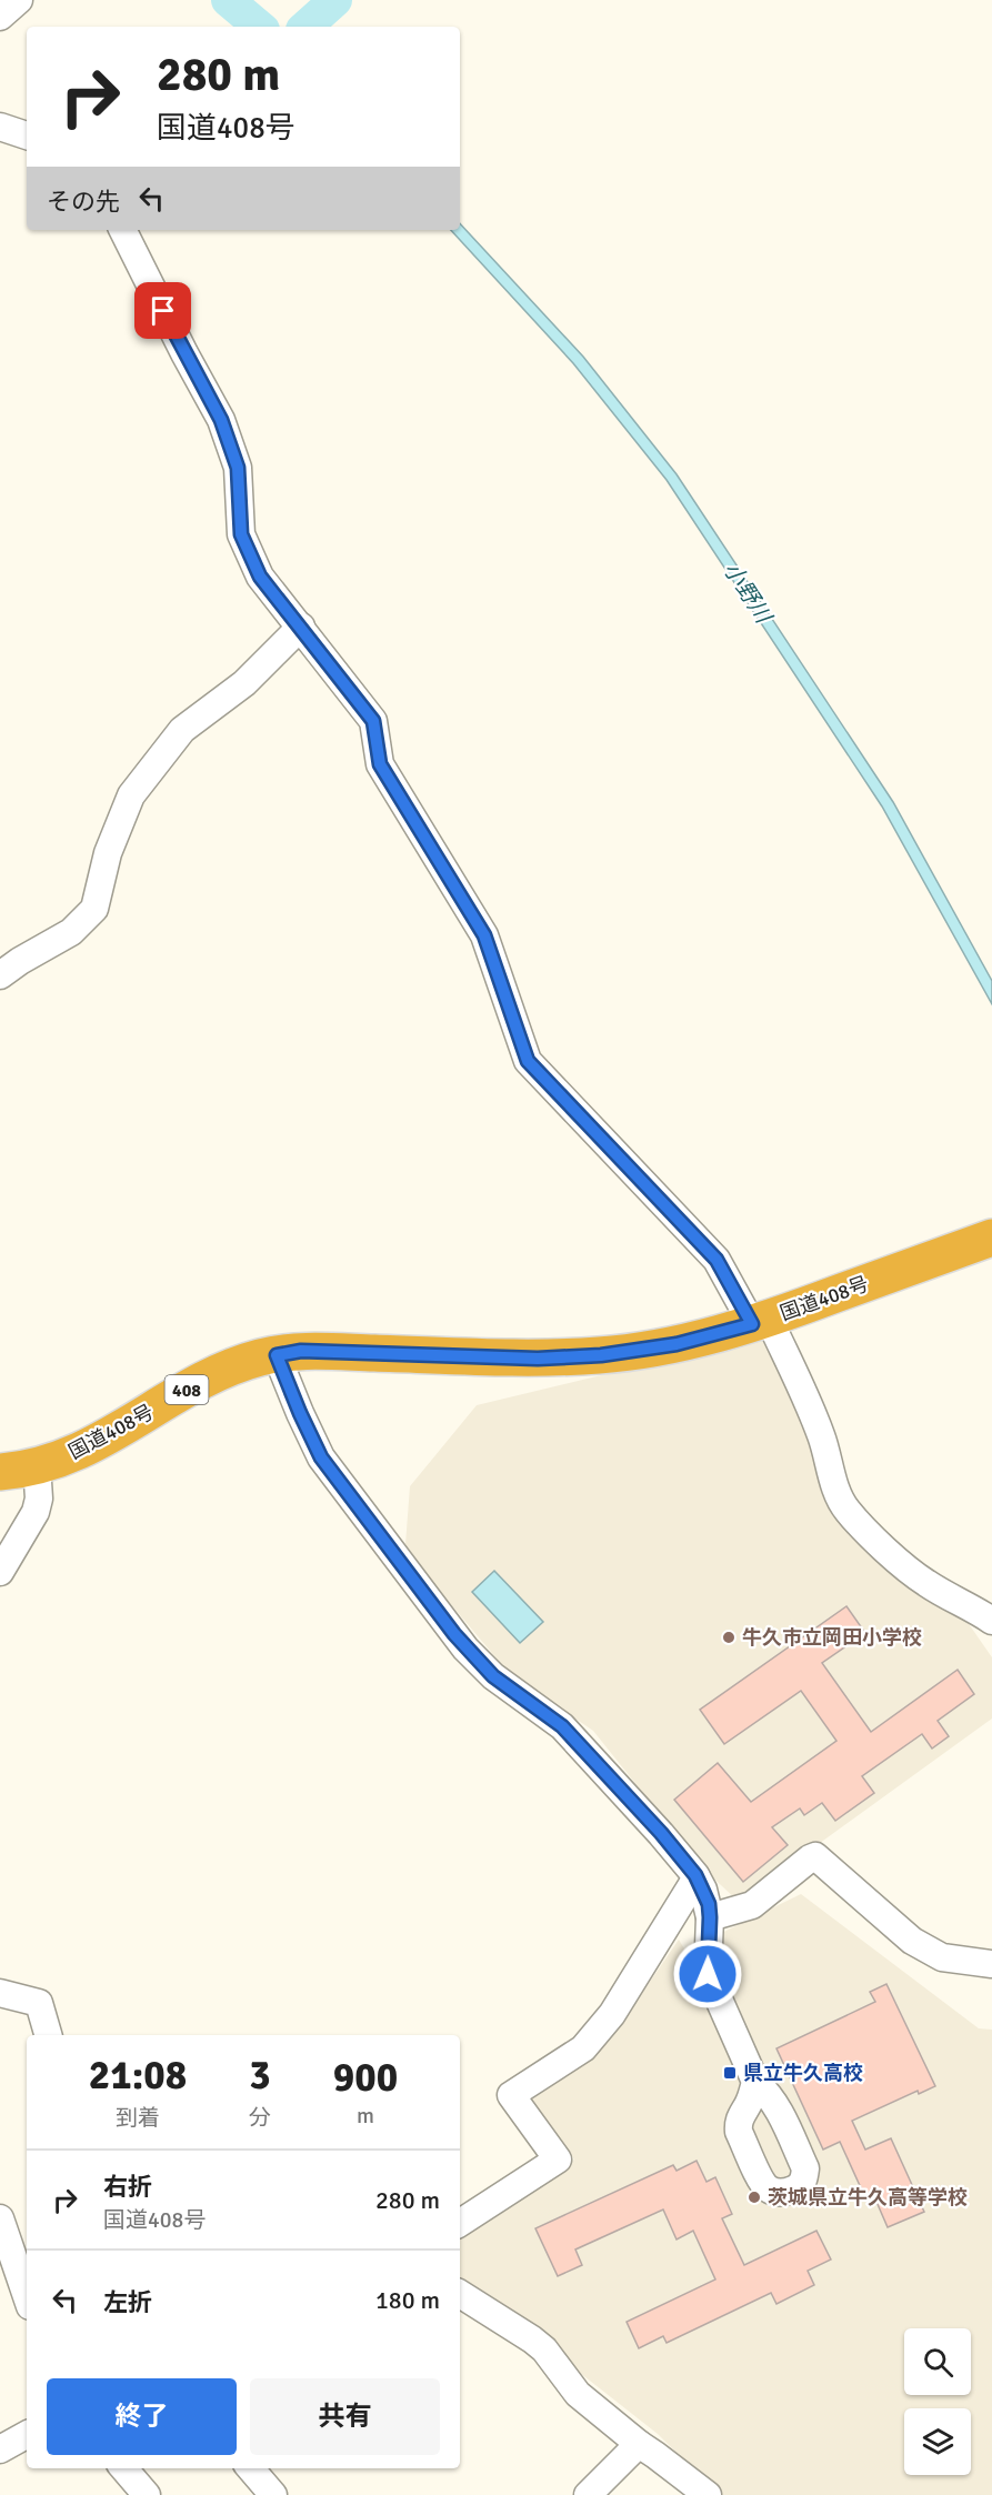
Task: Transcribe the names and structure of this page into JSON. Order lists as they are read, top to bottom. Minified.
{"streets":{"highway":["国道408号","408"]},"water":["小野川"],"places":{"other":["牛久市立岡田小学校","茨城県立牛久高等学校"],"transit":["県立牛久高校"]},"page":{"turn":["280 m","国道408号"],"then":"その先","eta":["21:08","到着","3","分","900","m"],"list":[{"name":"右折","note":"国道408号","value":"280 m"},{"name":"左折","value":"180 m"}],"buttons":["終了","共有"]}}
